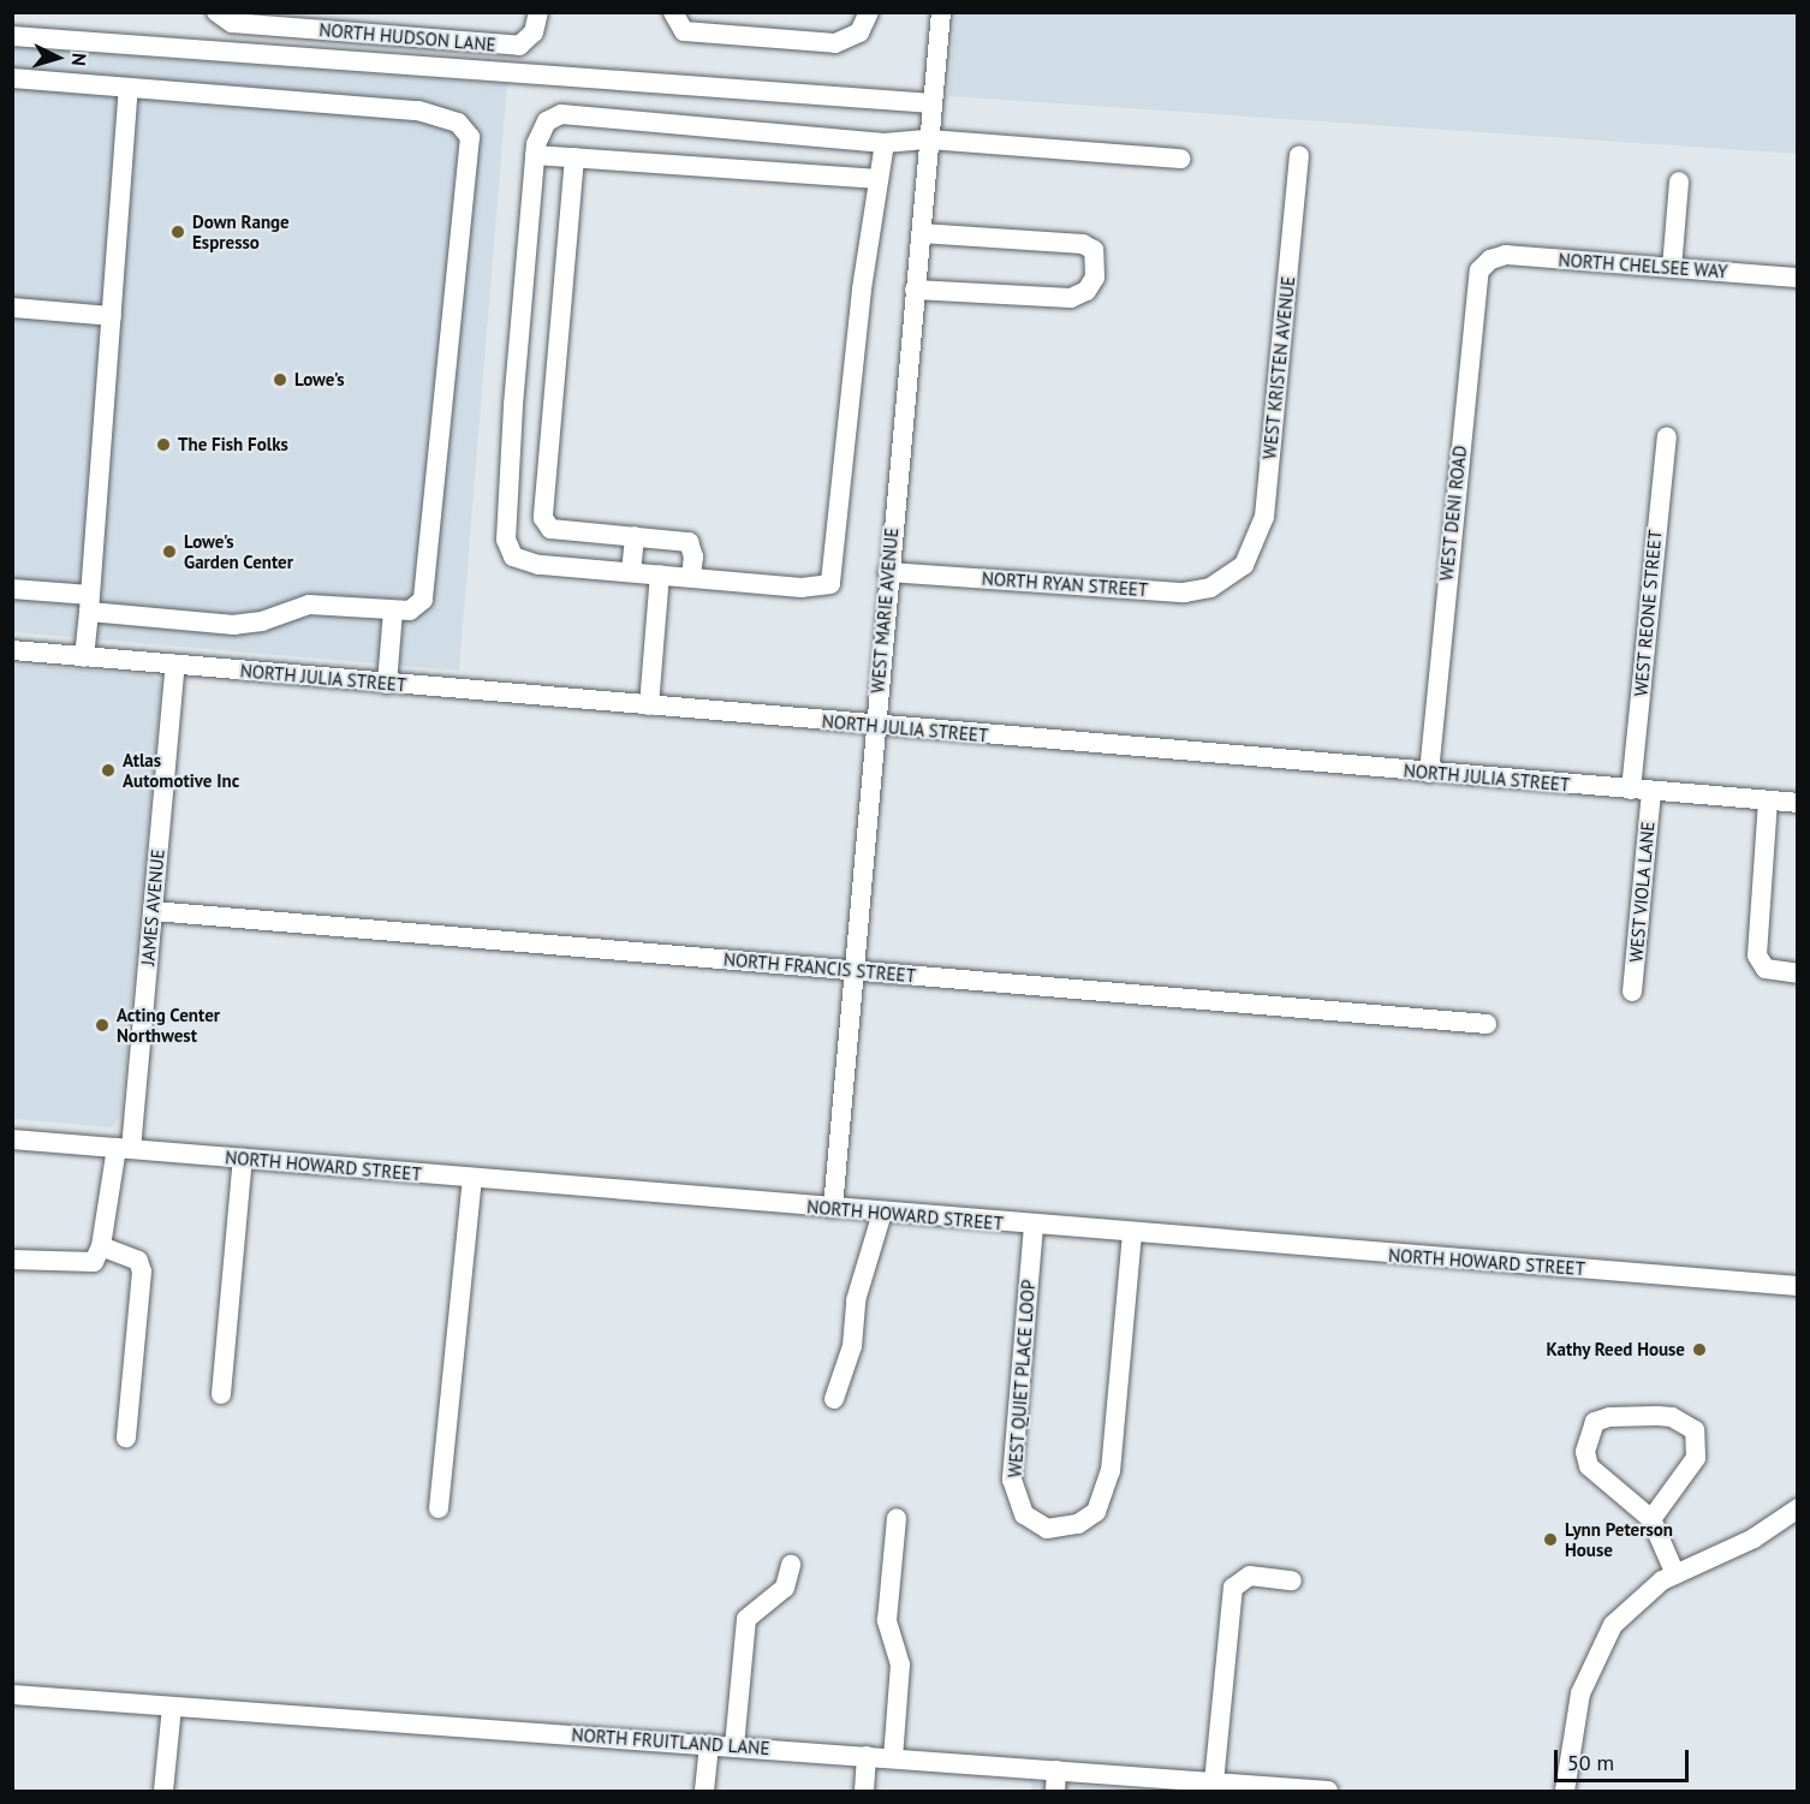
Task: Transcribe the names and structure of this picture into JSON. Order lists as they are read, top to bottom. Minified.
{"streets":{"street":["NORTH HUDSON LANE","NORTH CHELSEE WAY","WEST KRISTEN AVENUE","WEST DENI ROAD","NORTH RYAN STREET","WEST MARIE AVENUE","WEST REONE STREET","NORTH JULIA STREET","WEST VIOLA LANE","JAMES AVENUE","NORTH FRANCIS STREET","NORTH HOWARD STREET","WEST QUIET PLACE LOOP","NORTH FRUITLAND LANE"]},"crossings":[["NORTH CHELSEE WAY","WEST DENI ROAD"],["WEST KRISTEN AVENUE","NORTH RYAN STREET"],["WEST DENI ROAD","NORTH JULIA STREET"],["NORTH RYAN STREET","WEST MARIE AVENUE"],["WEST MARIE AVENUE","NORTH JULIA STREET"],["WEST MARIE AVENUE","NORTH FRANCIS STREET"],["WEST MARIE AVENUE","NORTH HOWARD STREET"],["WEST REONE STREET","NORTH JULIA STREET"],["WEST REONE STREET","WEST VIOLA LANE"],["NORTH JULIA STREET","WEST VIOLA LANE"],["NORTH JULIA STREET","JAMES AVENUE"],["JAMES AVENUE","NORTH FRANCIS STREET"],["JAMES AVENUE","NORTH HOWARD STREET"],["NORTH HOWARD STREET","WEST QUIET PLACE LOOP"]],"places":["Down Range Espresso","Lowe's","The Fish Folks","Lowe's Garden Center","Atlas Automotive Inc","Acting Center Northwest","Kathy Reed House","Lynn Peterson House"],"scale_bar":"50 m","north":"right"}
